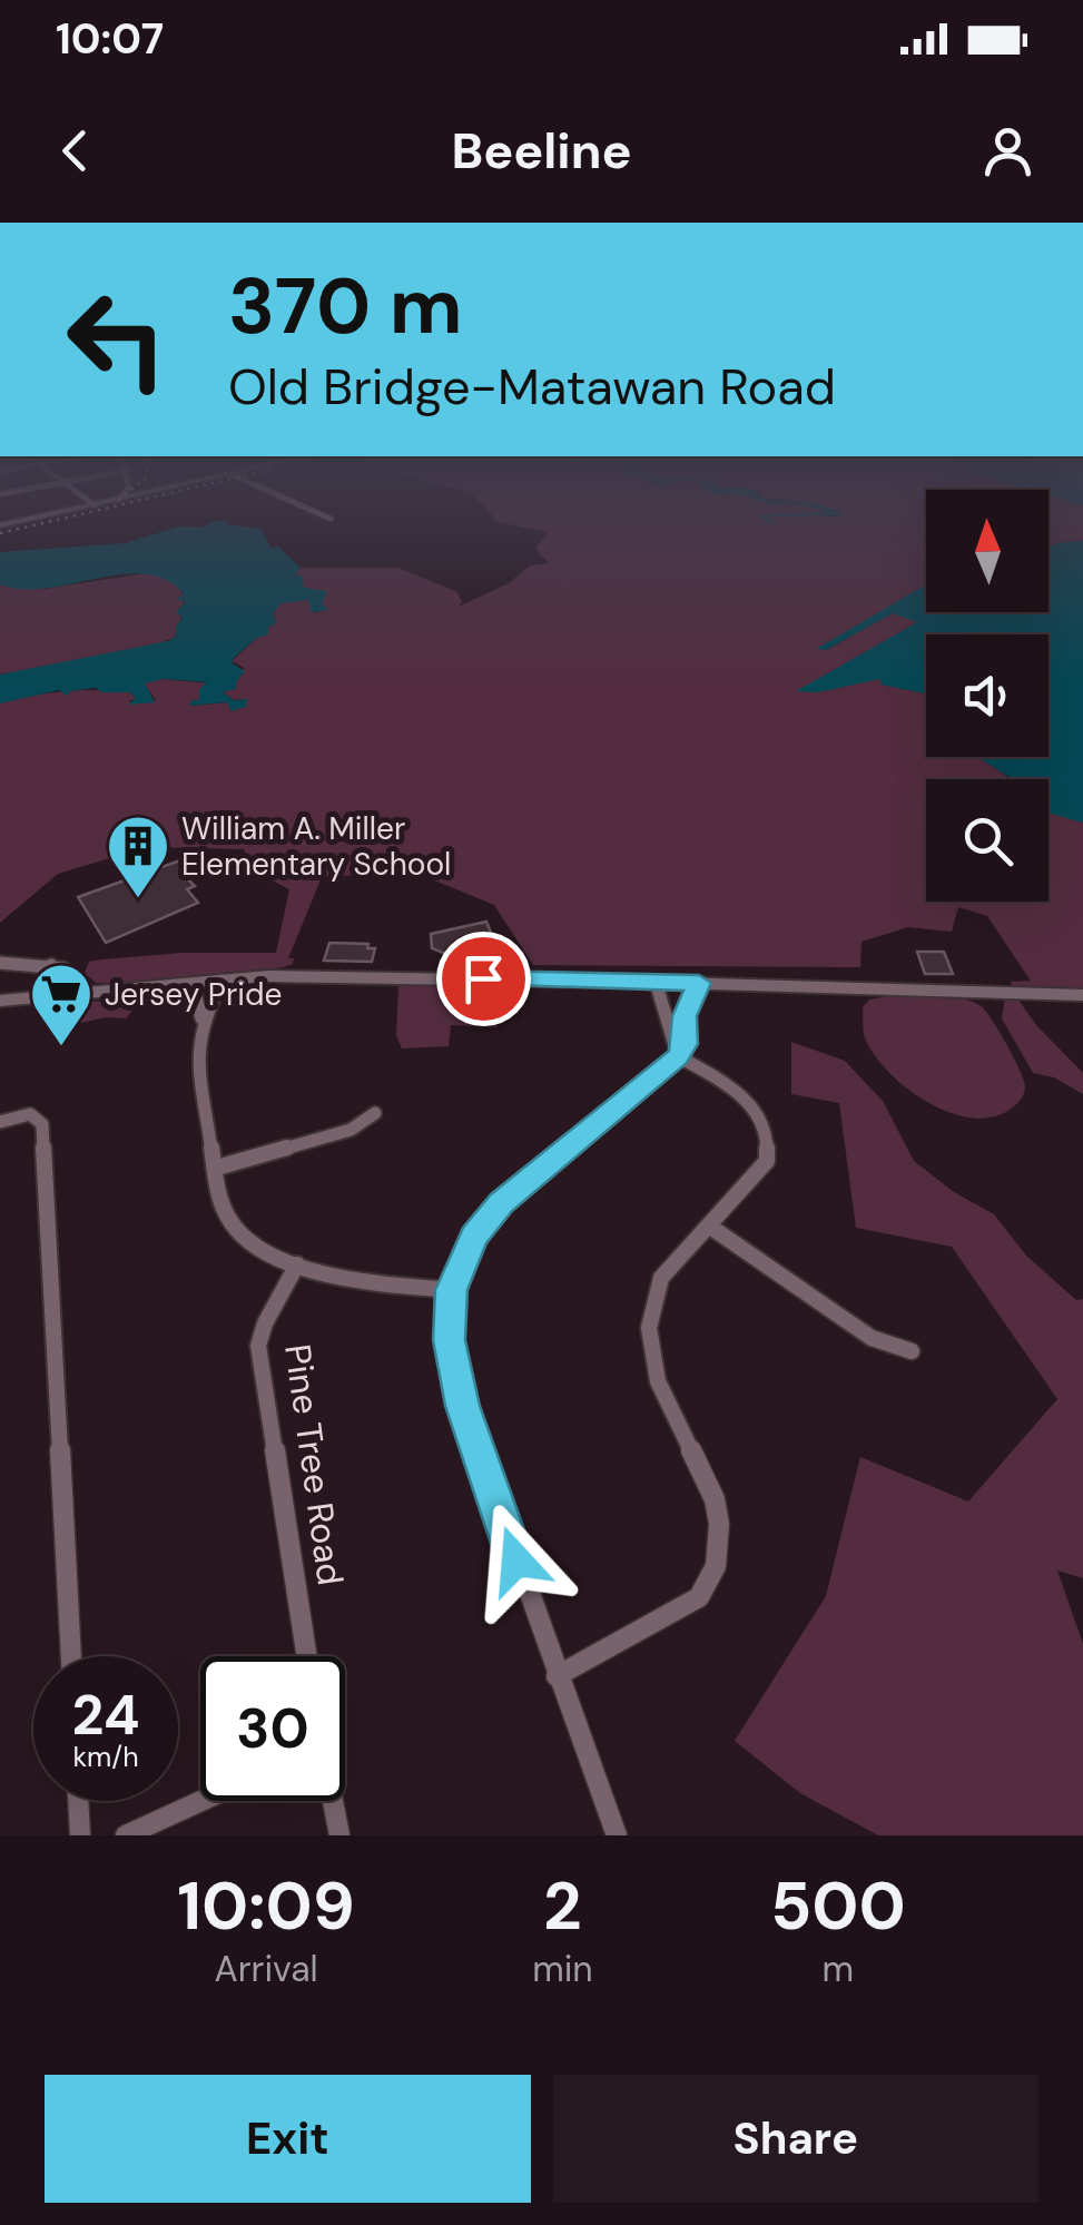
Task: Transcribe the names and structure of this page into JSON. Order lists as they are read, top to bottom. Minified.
{"streets":{"street":["Pine Tree Road"]},"places":{"building":["William A. Miller Elementary School"],"supermarket":["Jersey Pride"]},"north":"top","page":{"status":"10:07","header":"Beeline","turn":["370 m","Old Bridge-Matawan Road"],"speed":"24 km/h","limit":"30","eta":["10:09","Arrival","2","min","500","m"],"buttons":["Exit","Share"]}}
